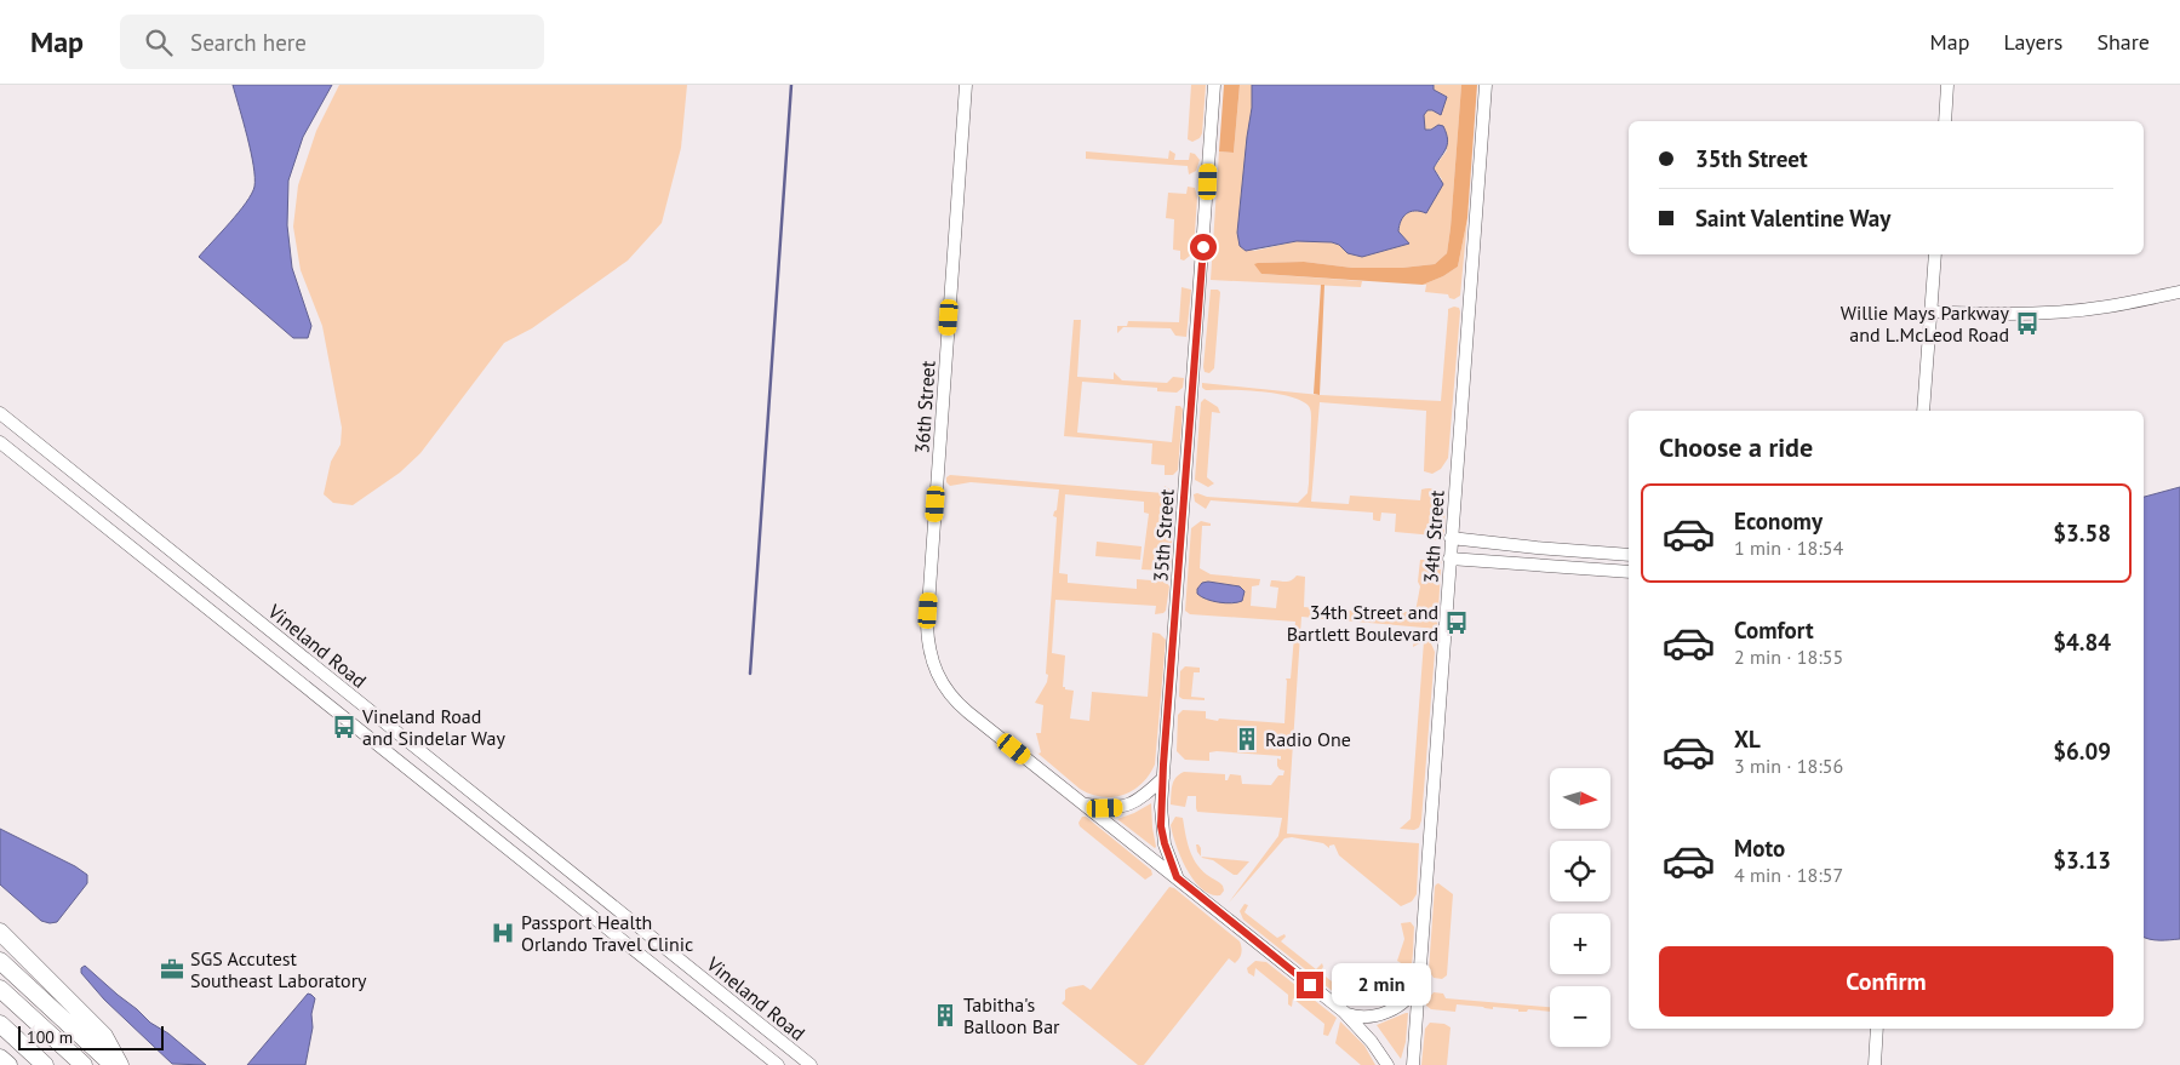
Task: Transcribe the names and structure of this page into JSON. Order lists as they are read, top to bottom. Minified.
{"streets":{"street":["36th Street","35th Street","34th Street","Vineland Road"]},"crossings":[["36th Street","35th Street"]],"places":{"bus stop":["Willie Mays Parkway and L.McLeod Road","34th Street and Bartlett Boulevard","Vineland Road and Sindelar Way"],"building":["Radio One","Tabitha's Balloon Bar"],"hospital":["Passport Health Orlando Travel Clinic"],"office":["SGS Accutest Southeast Laboratory"]},"scale_bar":"100 m","north":"right","page":{"header":"Map","search":"Search here","nav":["Map","Layers","Share"],"banner":["35th Street","Saint Valentine Way"],"heading":"Choose a ride","list":[{"name":"Economy","note":"1 min · 18:54","value":"$3.58"},{"name":"Comfort","note":"2 min · 18:55","value":"$4.84"},{"name":"XL","note":"3 min · 18:56","value":"$6.09"},{"name":"Moto","note":"4 min · 18:57","value":"$3.13"}],"map_buttons":["+","−"],"buttons":"Confirm","bubble":"2 min","scale":"100 m"}}
